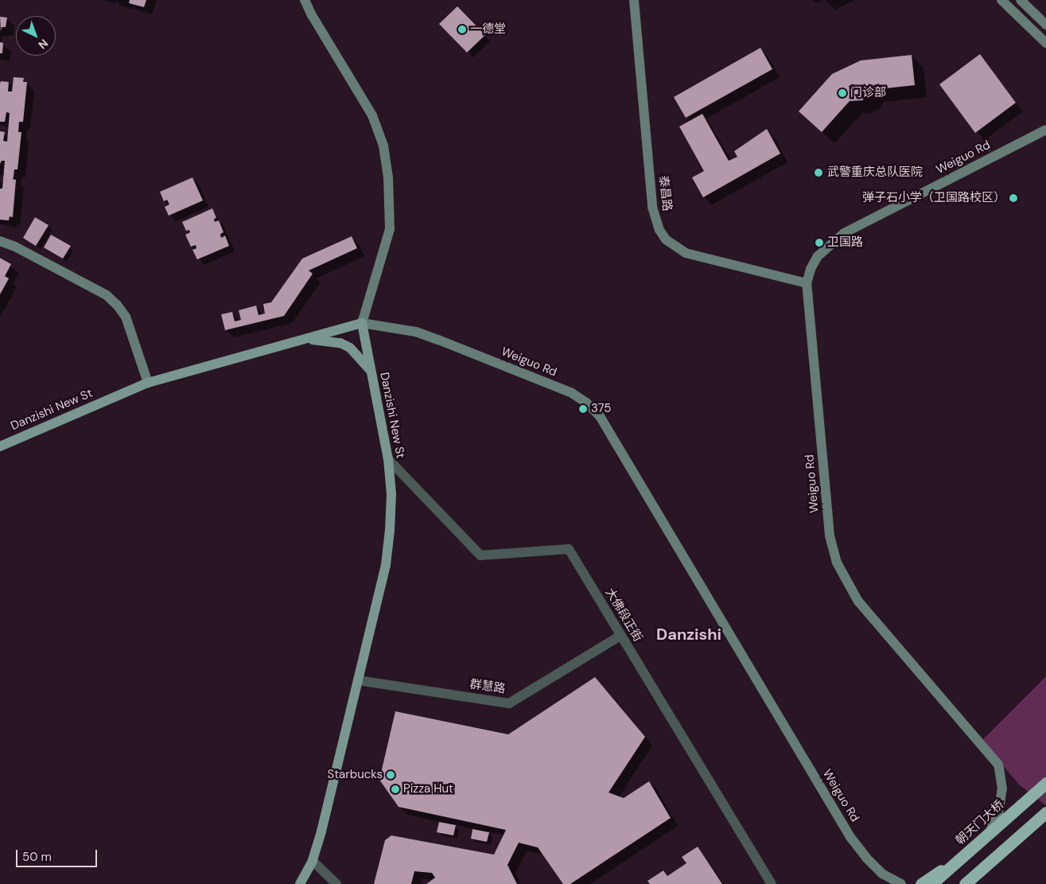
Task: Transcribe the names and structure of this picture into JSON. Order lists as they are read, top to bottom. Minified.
{"streets":{"highway":["朝天门大桥"],"main road":["Danzishi New St"],"street":["Weiguo Rd","泰昌路","大佛段正街","群慧路"]},"crossings":[["Weiguo Rd","泰昌路"],["Weiguo Rd","Danzishi New St"],["Danzishi New St","大佛段正街"],["Danzishi New St","群慧路"],["大佛段正街","群慧路"]],"districts":["Danzishi"],"places":["一德堂","门诊部","武警重庆总队医院","弹子石小学（卫国路校区）","卫国路","375","Starbucks","Pizza Hut"],"scale_bar":"50 m","north":"bottom right"}
